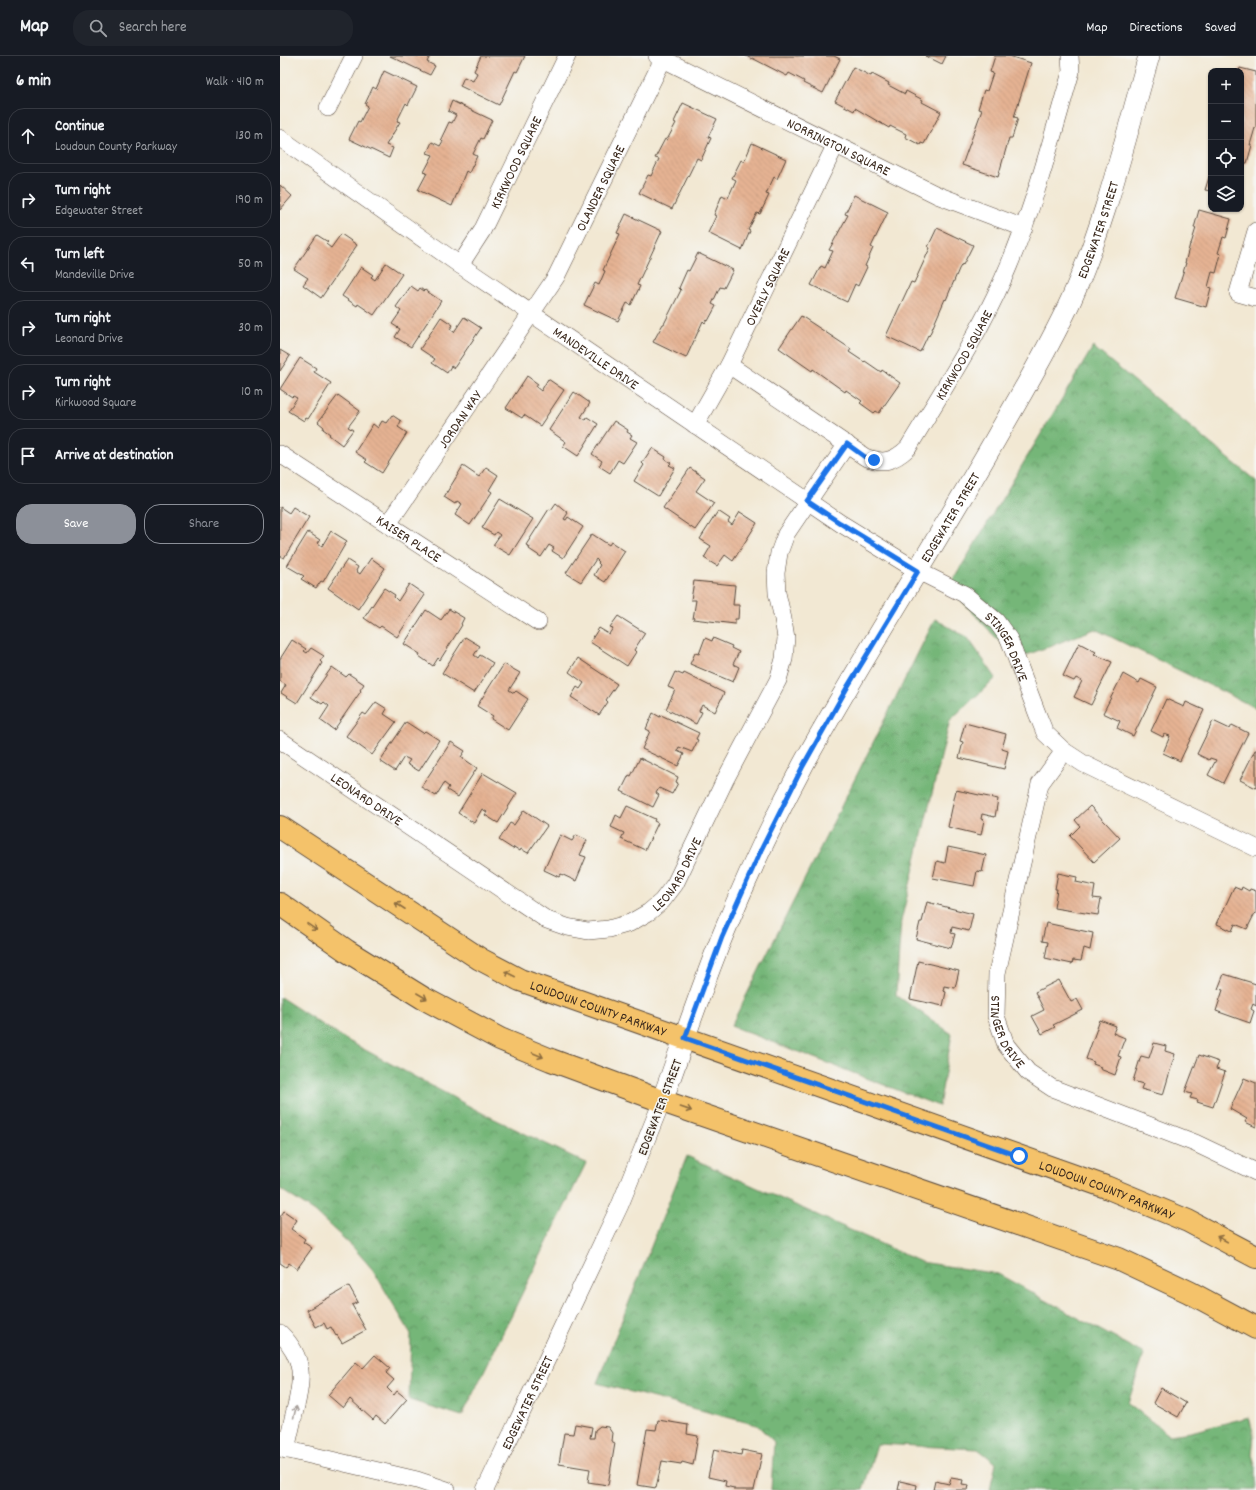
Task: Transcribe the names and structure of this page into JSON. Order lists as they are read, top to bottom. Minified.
{"streets":{"main road":["LOUDOUN COUNTY PARKWAY"],"street":["NORRINGTON SQUARE","KIRKWOOD SQUARE","OLANDER SQUARE","EDGEWATER STREET","OVERLY SQUARE","MANDEVILLE DRIVE","JORDAN WAY","KAISER PLACE","STINGER DRIVE","LEONARD DRIVE"]},"crossings":[["NORRINGTON SQUARE","KIRKWOOD SQUARE"],["NORRINGTON SQUARE","OLANDER SQUARE"],["NORRINGTON SQUARE","OVERLY SQUARE"],["KIRKWOOD SQUARE","OVERLY SQUARE"],["KIRKWOOD SQUARE","MANDEVILLE DRIVE"],["KIRKWOOD SQUARE","LEONARD DRIVE"],["OLANDER SQUARE","MANDEVILLE DRIVE"],["OLANDER SQUARE","JORDAN WAY"],["EDGEWATER STREET","MANDEVILLE DRIVE"],["EDGEWATER STREET","STINGER DRIVE"],["EDGEWATER STREET","LOUDOUN COUNTY PARKWAY"],["OVERLY SQUARE","MANDEVILLE DRIVE"],["MANDEVILLE DRIVE","JORDAN WAY"],["MANDEVILLE DRIVE","STINGER DRIVE"],["MANDEVILLE DRIVE","LEONARD DRIVE"],["JORDAN WAY","KAISER PLACE"]],"page":{"header":"Map","search":"Search here","nav":["Map","Directions","Saved"],"heading":["6 min","Walk · 410 m"],"map_buttons":["+","−"],"list":[["Continue","Loudoun County Parkway","130 m"],["Turn right","Edgewater Street","190 m"],["Turn left","Mandeville Drive","50 m"],["Turn right","Leonard Drive","30 m"],["Turn right","Kirkwood Square","10 m"],"Arrive at destination"],"buttons":["Save","Share"]}}
